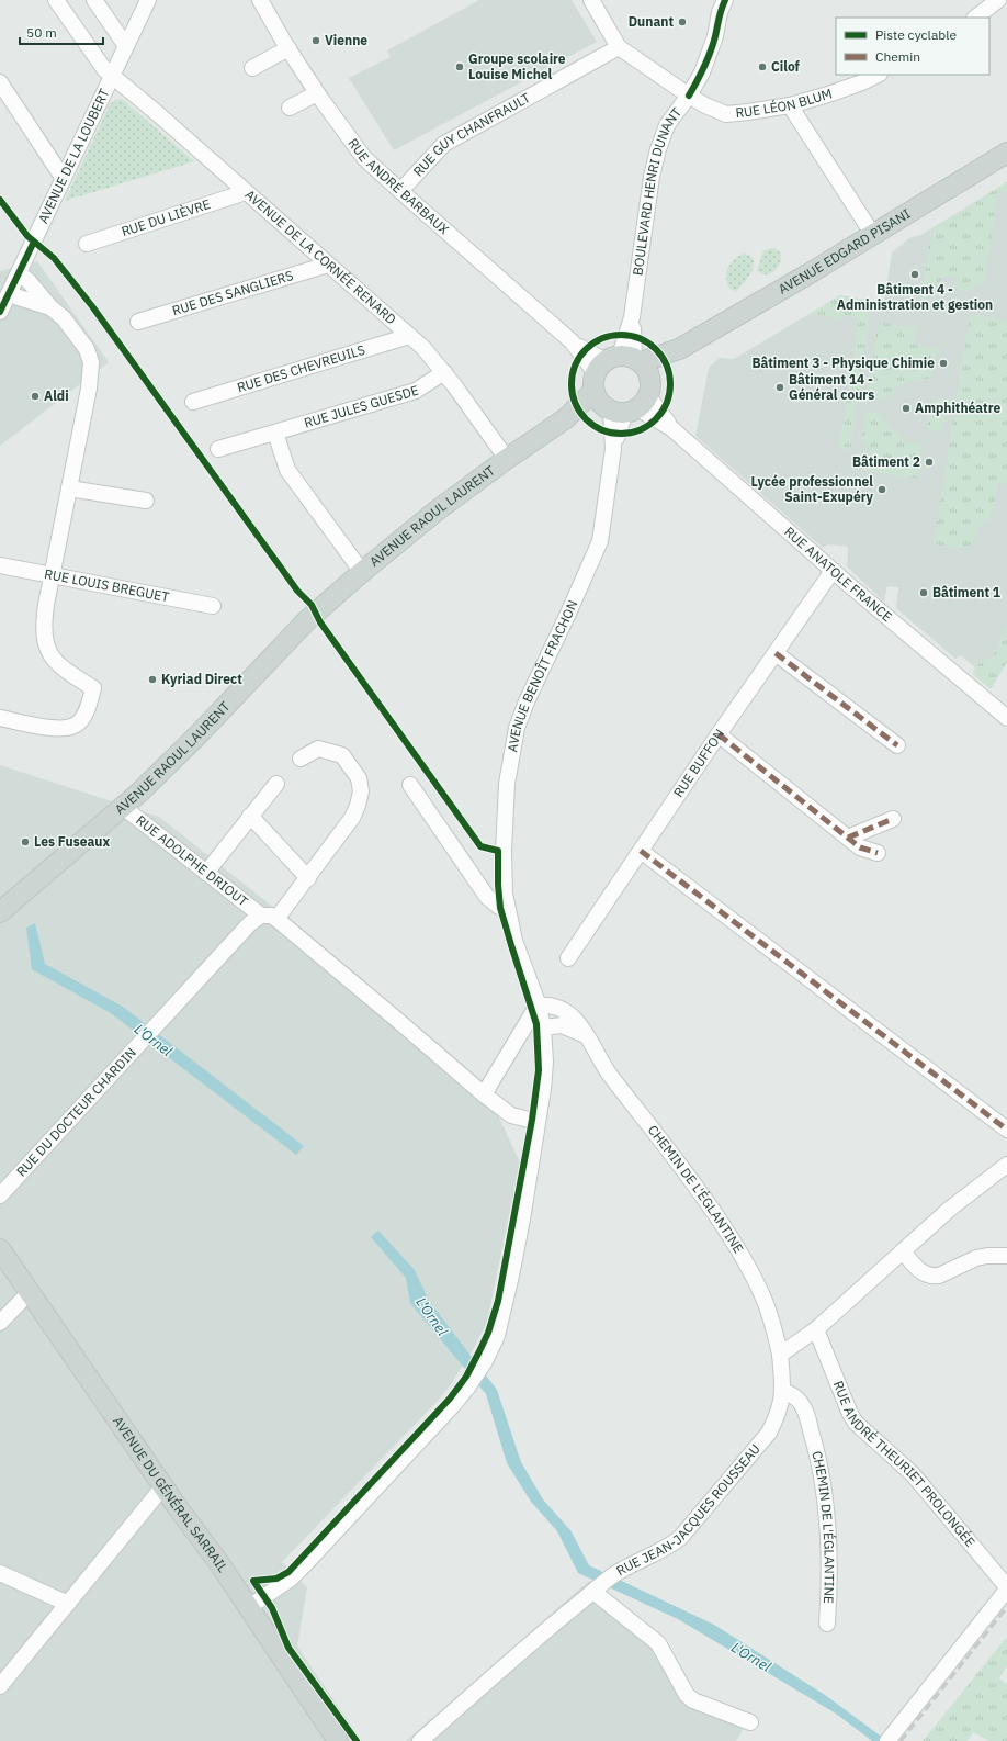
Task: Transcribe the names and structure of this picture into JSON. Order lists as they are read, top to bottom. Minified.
{"streets":{"main road":["AVENUE EDGARD PISANI","AVENUE RAOUL LAURENT","AVENUE DU GÉNÉRAL SARRAIL"],"street":["RUE LÉON BLUM","RUE GUY CHANFRAULT","AVENUE DE LA LOUBERT","RUE ANDRÉ BARBAUX","BOULEVARD HENRI DUNANT","RUE DU LIÈVRE","AVENUE DE LA CORNÉE RENARD","RUE DES SANGLIERS","RUE DES CHEVREUILS","RUE JULES GUESDE","RUE ANATOLE FRANCE","RUE LOUIS BREGUET","AVENUE BENOÎT FRACHON","RUE BUFFON","RUE ADOLPHE DRIOUT","RUE DU DOCTEUR CHARDIN","CHEMIN DE L'ÉGLANTINE","RUE ANDRÉ THEURIET PROLONGÉE","RUE JEAN-JACQUES ROUSSEAU"]},"crossings":[["RUE LÉON BLUM","RUE GUY CHANFRAULT"],["RUE LÉON BLUM","BOULEVARD HENRI DUNANT"],["RUE GUY CHANFRAULT","RUE ANDRÉ BARBAUX"],["AVENUE DE LA LOUBERT","AVENUE DE LA CORNÉE RENARD"],["RUE ANDRÉ BARBAUX","BOULEVARD HENRI DUNANT"],["RUE ANDRÉ BARBAUX","AVENUE EDGARD PISANI"],["RUE ANDRÉ BARBAUX","AVENUE RAOUL LAURENT"],["RUE ANDRÉ BARBAUX","RUE ANATOLE FRANCE"],["RUE ANDRÉ BARBAUX","AVENUE BENOÎT FRACHON"],["BOULEVARD HENRI DUNANT","AVENUE EDGARD PISANI"],["BOULEVARD HENRI DUNANT","AVENUE RAOUL LAURENT"],["BOULEVARD HENRI DUNANT","RUE ANATOLE FRANCE"],["BOULEVARD HENRI DUNANT","AVENUE BENOÎT FRACHON"],["RUE DU LIÈVRE","AVENUE DE LA CORNÉE RENARD"],["AVENUE EDGARD PISANI","AVENUE RAOUL LAURENT"],["AVENUE EDGARD PISANI","RUE ANATOLE FRANCE"],["AVENUE EDGARD PISANI","AVENUE BENOÎT FRACHON"],["AVENUE DE LA CORNÉE RENARD","RUE DES SANGLIERS"],["AVENUE DE LA CORNÉE RENARD","RUE DES CHEVREUILS"],["AVENUE DE LA CORNÉE RENARD","RUE JULES GUESDE"],["AVENUE DE LA CORNÉE RENARD","AVENUE RAOUL LAURENT"],["AVENUE RAOUL LAURENT","RUE ANATOLE FRANCE"],["AVENUE RAOUL LAURENT","AVENUE BENOÎT FRACHON"],["AVENUE RAOUL LAURENT","RUE ADOLPHE DRIOUT"],["RUE ANATOLE FRANCE","AVENUE BENOÎT FRACHON"],["RUE ANATOLE FRANCE","RUE BUFFON"],["AVENUE BENOÎT FRACHON","CHEMIN DE L'ÉGLANTINE"],["AVENUE BENOÎT FRACHON","AVENUE DU GÉNÉRAL SARRAIL"],["RUE ADOLPHE DRIOUT","RUE DU DOCTEUR CHARDIN"],["CHEMIN DE L'ÉGLANTINE","RUE JEAN-JACQUES ROUSSEAU"]],"water":["L'Ornel"],"places":["Dunant","Vienne","Groupe scolaire Louise Michel","Cilof","Bâtiment 4 - Administration et gestion","Bâtiment 3 - Physique Chimie","Bâtiment 14 - Général cours","Aldi","Amphithéatre","Bâtiment 2","Lycée professionnel Saint-Exupéry","Bâtiment 1","Kyriad Direct","Les Fuseaux"],"legend":["Piste cyclable","Chemin"],"scale_bar":"50 m"}
